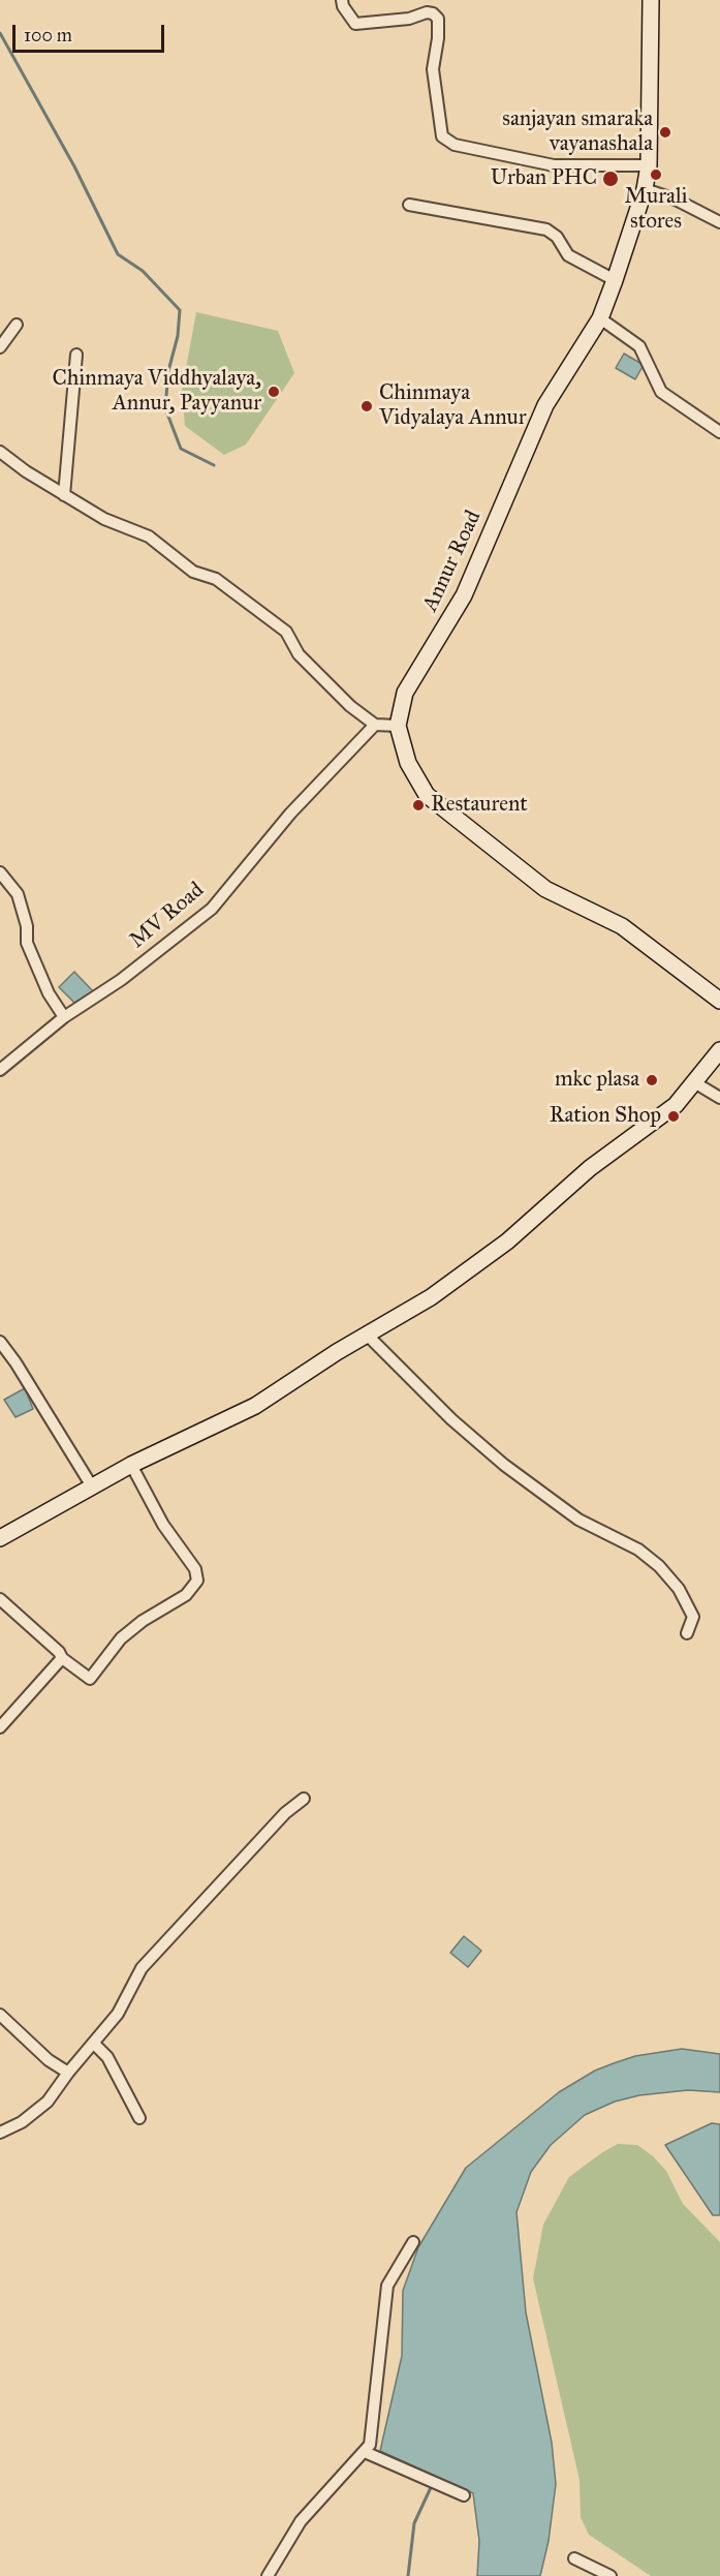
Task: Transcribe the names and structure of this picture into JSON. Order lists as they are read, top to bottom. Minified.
{"streets":{"main road":["Annur Road"],"street":["MV Road"]},"places":["sanjayan smaraka vayanashala","Murali stores","Urban PHC","Chinmaya Viddhyalaya, Annur, Payyanur","Chinmaya Vidyalaya Annur","Restaurent","mkc plasa","Ration Shop"],"scale_bar":"100 m"}
